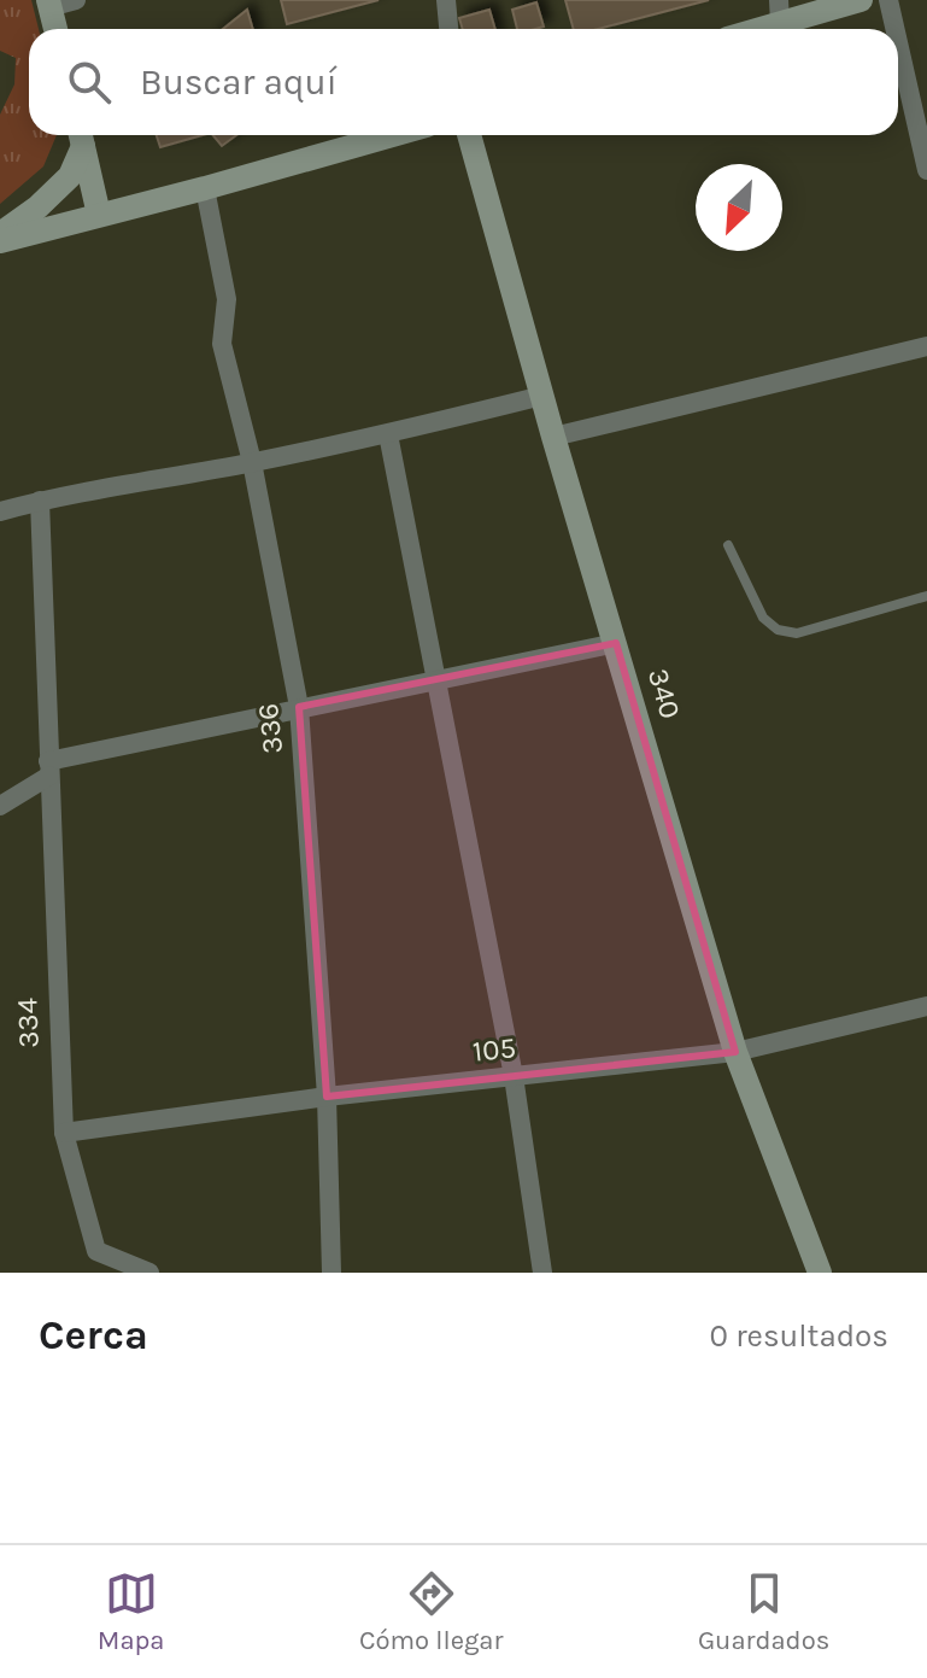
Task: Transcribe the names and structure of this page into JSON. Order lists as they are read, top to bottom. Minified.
{"streets":{"street":["340","336","334","105"]},"crossings":[["340","105"],["336","105"],["334","105"]],"north":"bottom left","page":{"search":"Buscar aquí","heading":["Cerca","0 resultados"],"nav":["Mapa","Cómo llegar","Guardados"]}}
